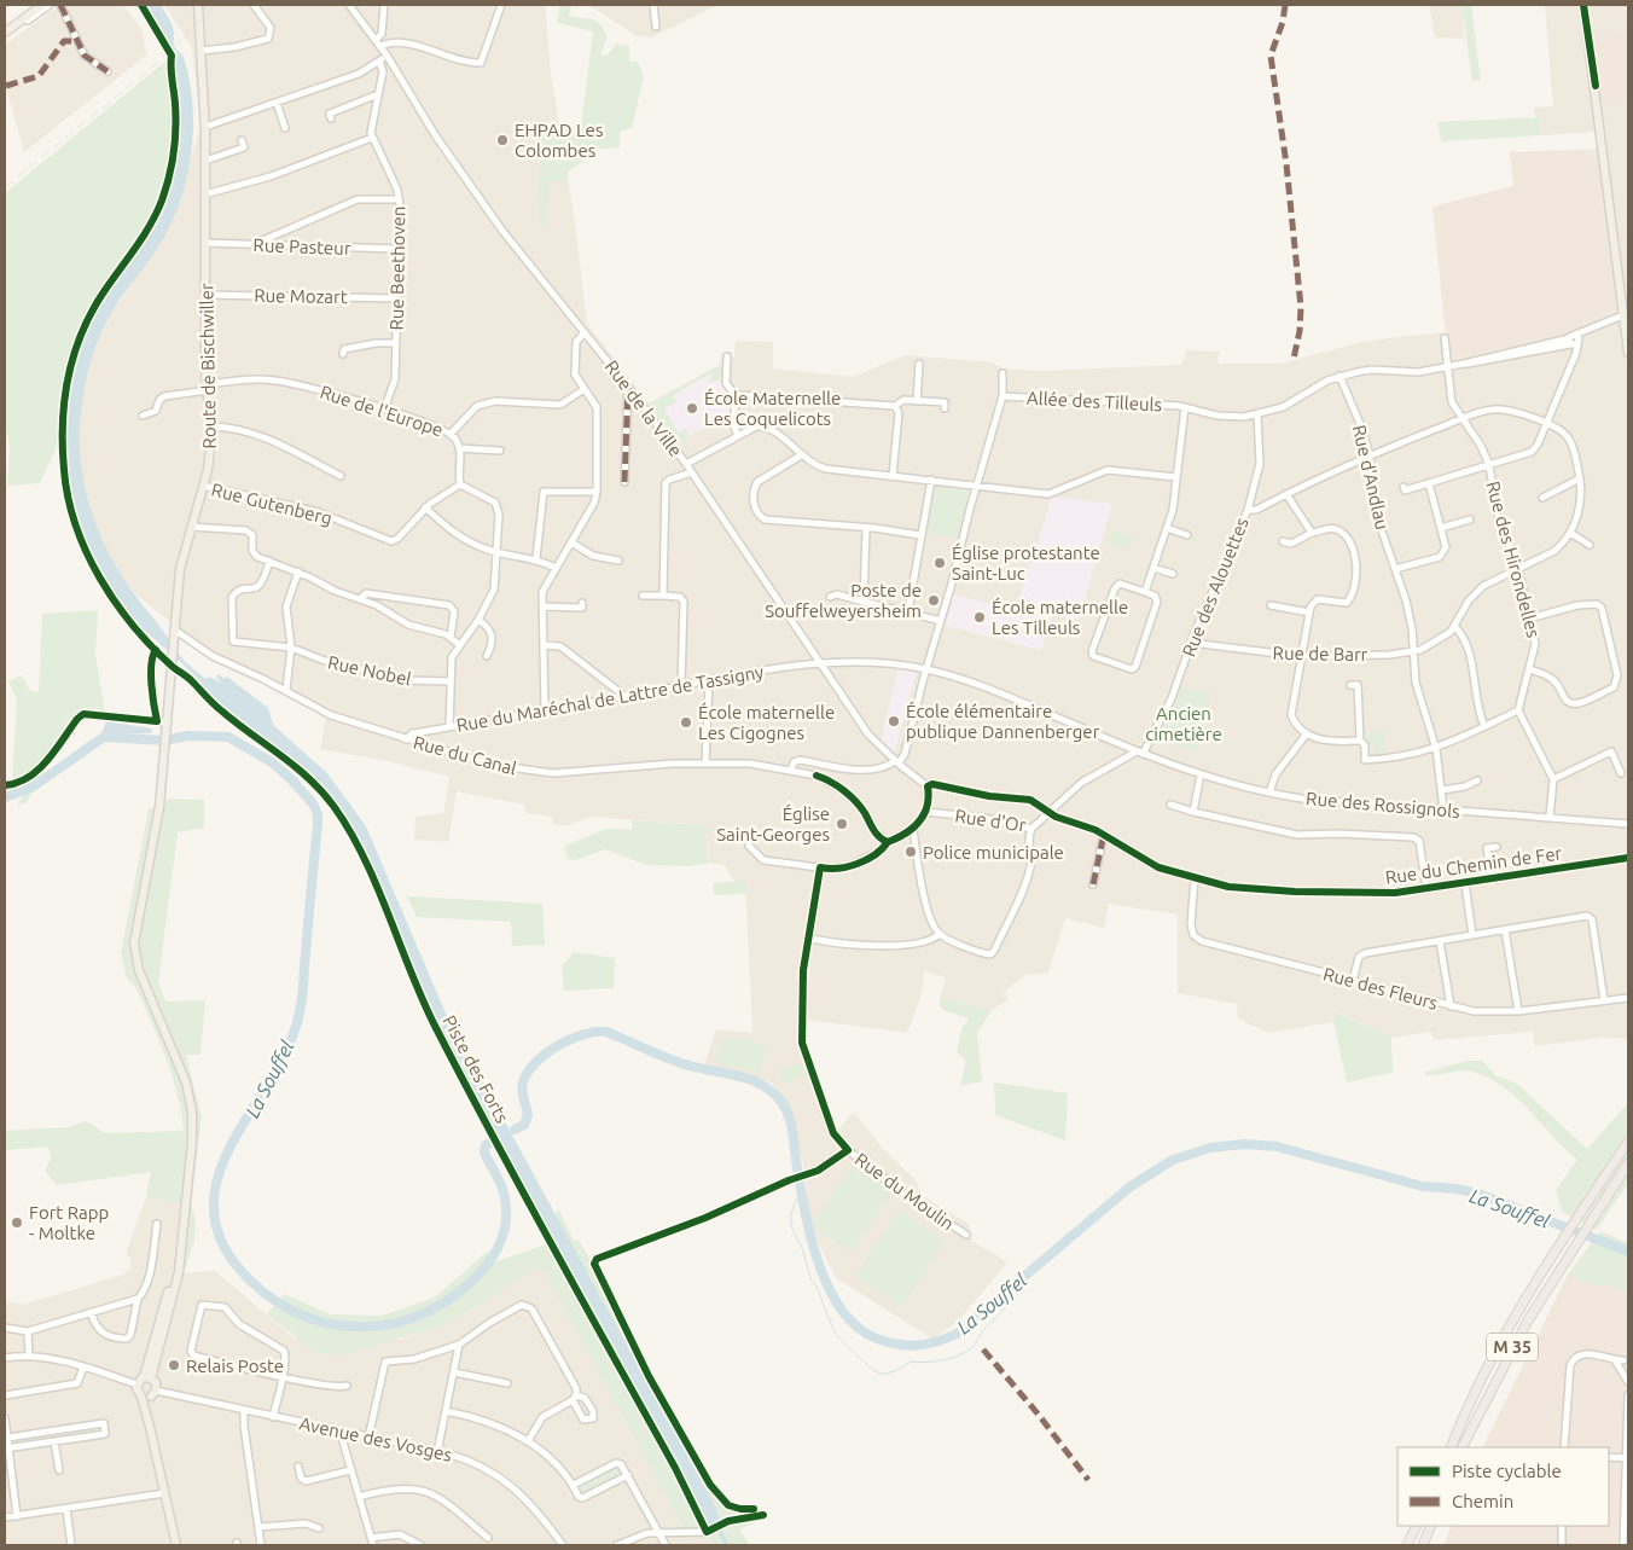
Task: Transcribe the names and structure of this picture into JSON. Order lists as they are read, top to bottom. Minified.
{"streets":{"highway":["M 35"],"main road":["Route de Bischwiller"],"street":["Rue Pasteur","Rue Beethoven","Rue Mozart","Allée des Tilleuls","Rue de la Ville","Rue de l'Europe","Rue d'Andlau","Rue Gutenberg","Rue des Hirondelles","Rue des Alouettes","Rue de Barr","Rue Nobel","Rue du Maréchal de Lattre de Tassigny","Rue du Canal","Rue des Rossignols","Rue d'Or","Rue du Chemin de Fer","Rue des Fleurs","Rue du Moulin","Avenue des Vosges"],"cycle path":["Piste des Forts"]},"crossings":[["Rue Pasteur","Rue Beethoven"],["Rue Pasteur","Route de Bischwiller"],["Rue Beethoven","Rue Mozart"],["Rue Beethoven","Rue de l'Europe"],["Rue Mozart","Route de Bischwiller"],["Route de Bischwiller","Rue de l'Europe"],["Route de Bischwiller","Rue Gutenberg"],["Route de Bischwiller","Rue du Canal"],["Route de Bischwiller","Avenue des Vosges"],["Allée des Tilleuls","Rue d'Andlau"],["Allée des Tilleuls","Rue des Hirondelles"],["Allée des Tilleuls","Rue des Alouettes"],["Rue de la Ville","Rue du Maréchal de Lattre de Tassigny"],["Rue de la Ville","Rue du Chemin de Fer"],["Rue de l'Europe","Rue Gutenberg"],["Rue d'Andlau","Rue de Barr"],["Rue d'Andlau","Rue des Rossignols"],["Rue des Alouettes","Rue de Barr"],["Rue des Alouettes","Rue des Rossignols"],["Rue des Alouettes","Rue d'Or"],["Rue du Maréchal de Lattre de Tassigny","Rue du Canal"],["Rue du Maréchal de Lattre de Tassigny","Rue des Rossignols"],["Rue des Rossignols","Rue d'Or"],["Rue d'Or","Rue du Chemin de Fer"],["Rue du Chemin de Fer","Rue des Fleurs"]],"water":["La Souffel"],"parks":["Ancien cimetière"],"places":["EHPAD Les Colombes","École Maternelle Les Coquelicots","Église protestante Saint-Luc","Poste de Souffelweyersheim","École maternelle Les Tilleuls","École élémentaire publique Dannenberger","École maternelle Les Cigognes","Église Saint-Georges","Police municipale","Fort Rapp - Moltke","Relais Poste"],"legend":["Piste cyclable","Chemin"]}
